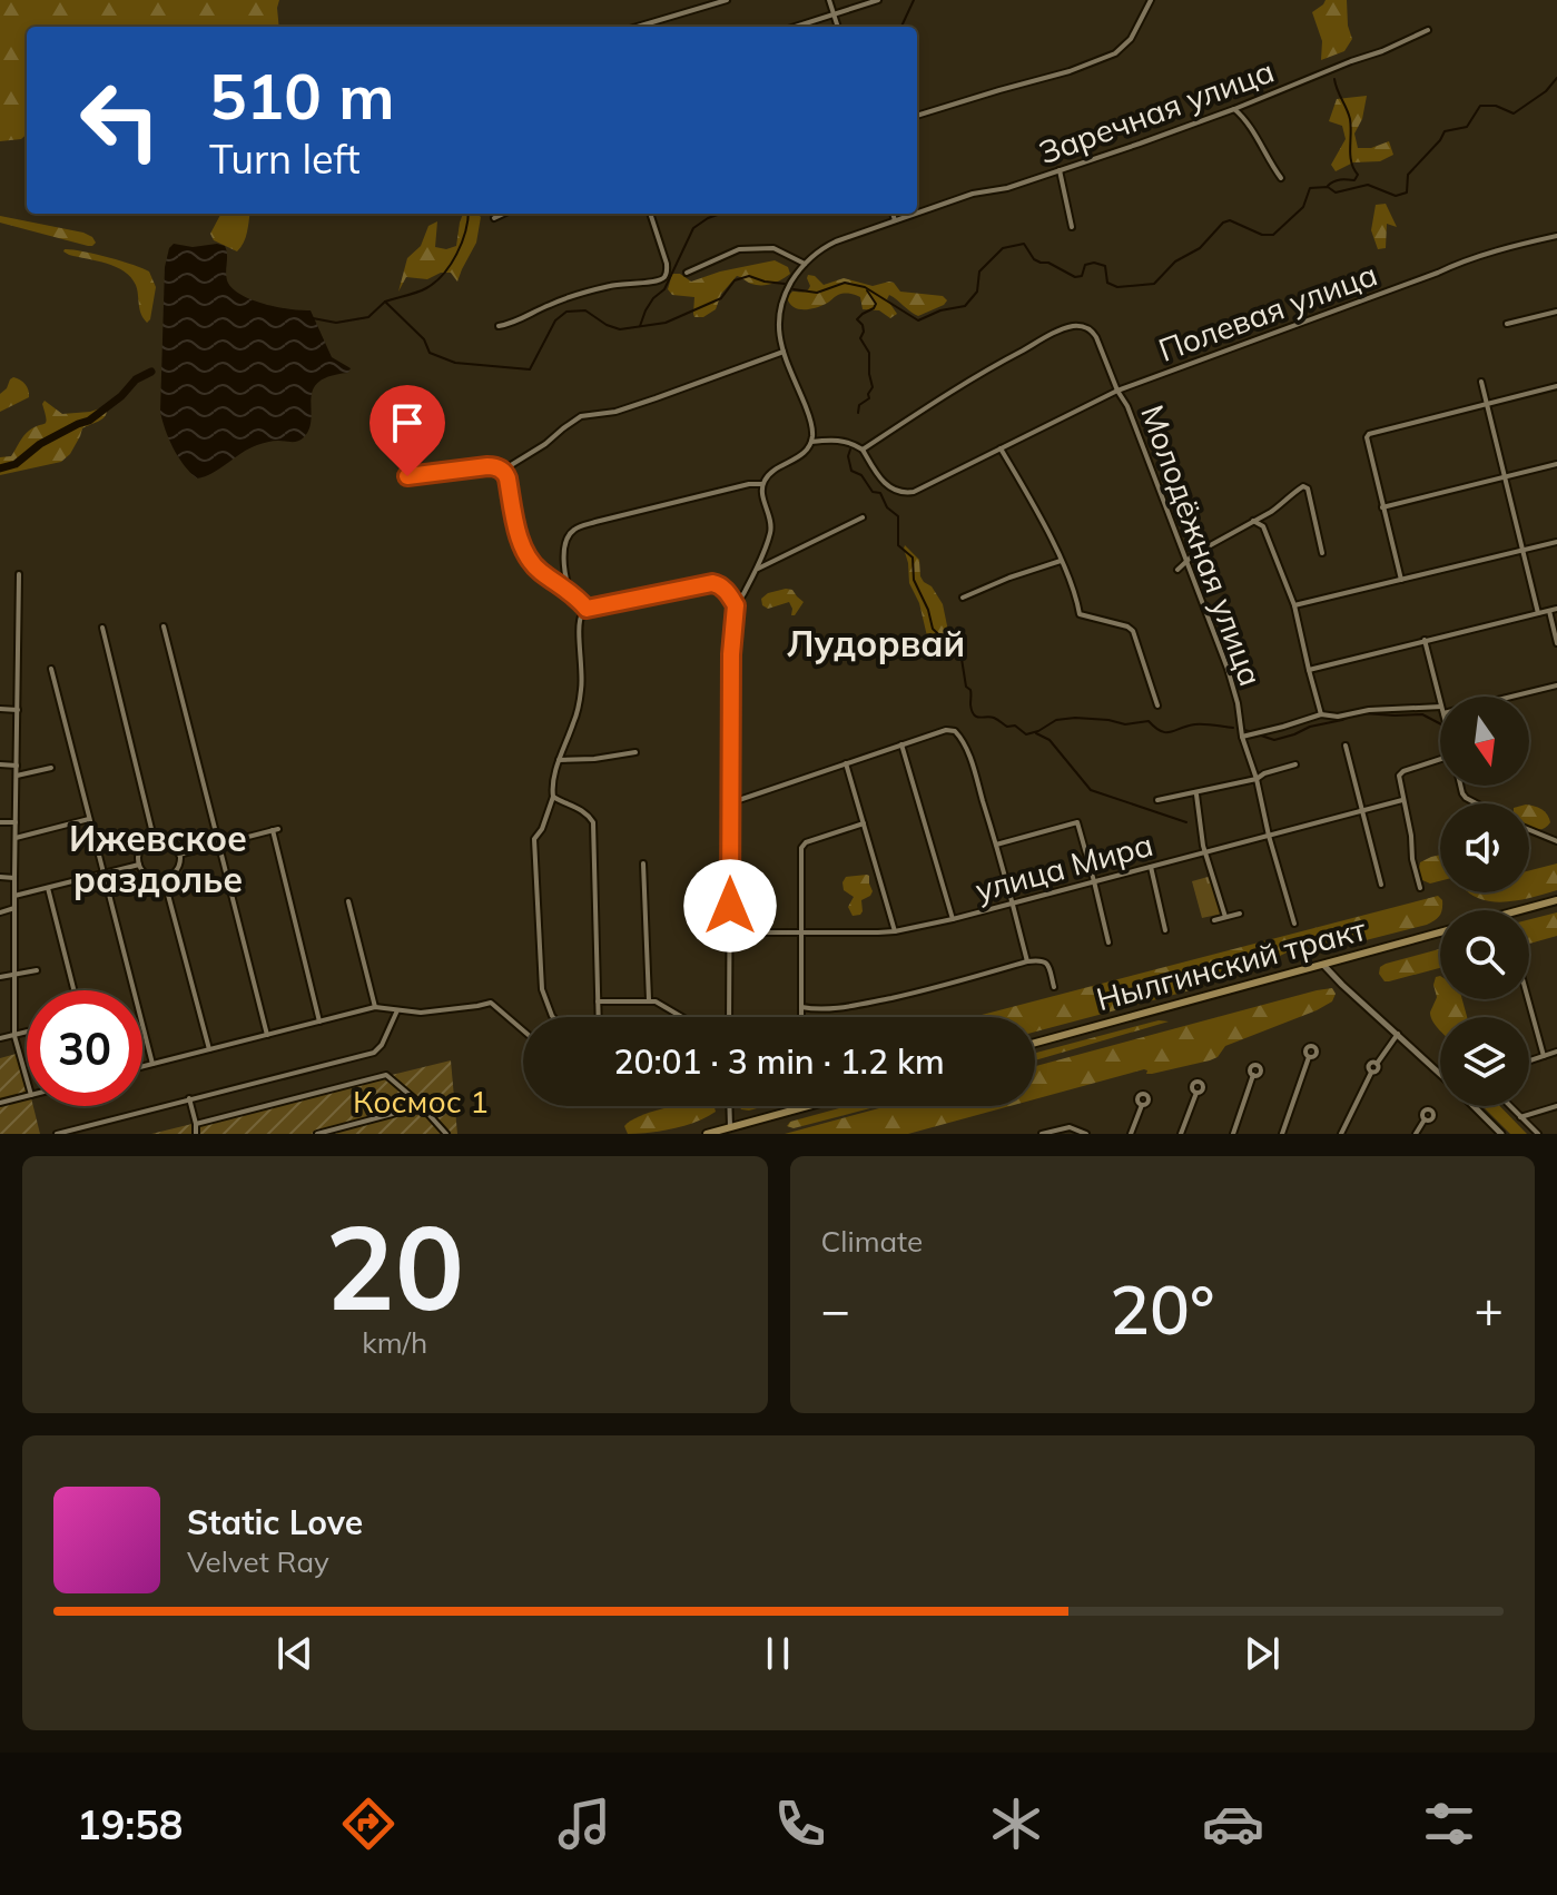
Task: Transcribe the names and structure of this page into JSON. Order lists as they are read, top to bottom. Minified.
{"streets":{"main road":["Нылгинский тракт"],"street":["Заречная улица","Полевая улица","Молодёжная улица","улица Мира"]},"crossings":[["Полевая улица","Молодёжная улица"],["Молодёжная улица","улица Мира"]],"districts":["Лудорвай","Ижевское раздолье"],"parks":["Космос 1"],"north":"bottom","page":{"turn":["510 m","Turn left"],"limit":"30","trip":"20:01 · 3 min · 1.2 km","tile":[["20","km/h"],"Climate"],"heat":["−","20°","+"],"song":["Static Love","Velvet Ray"],"tabs":"19:58"}}
